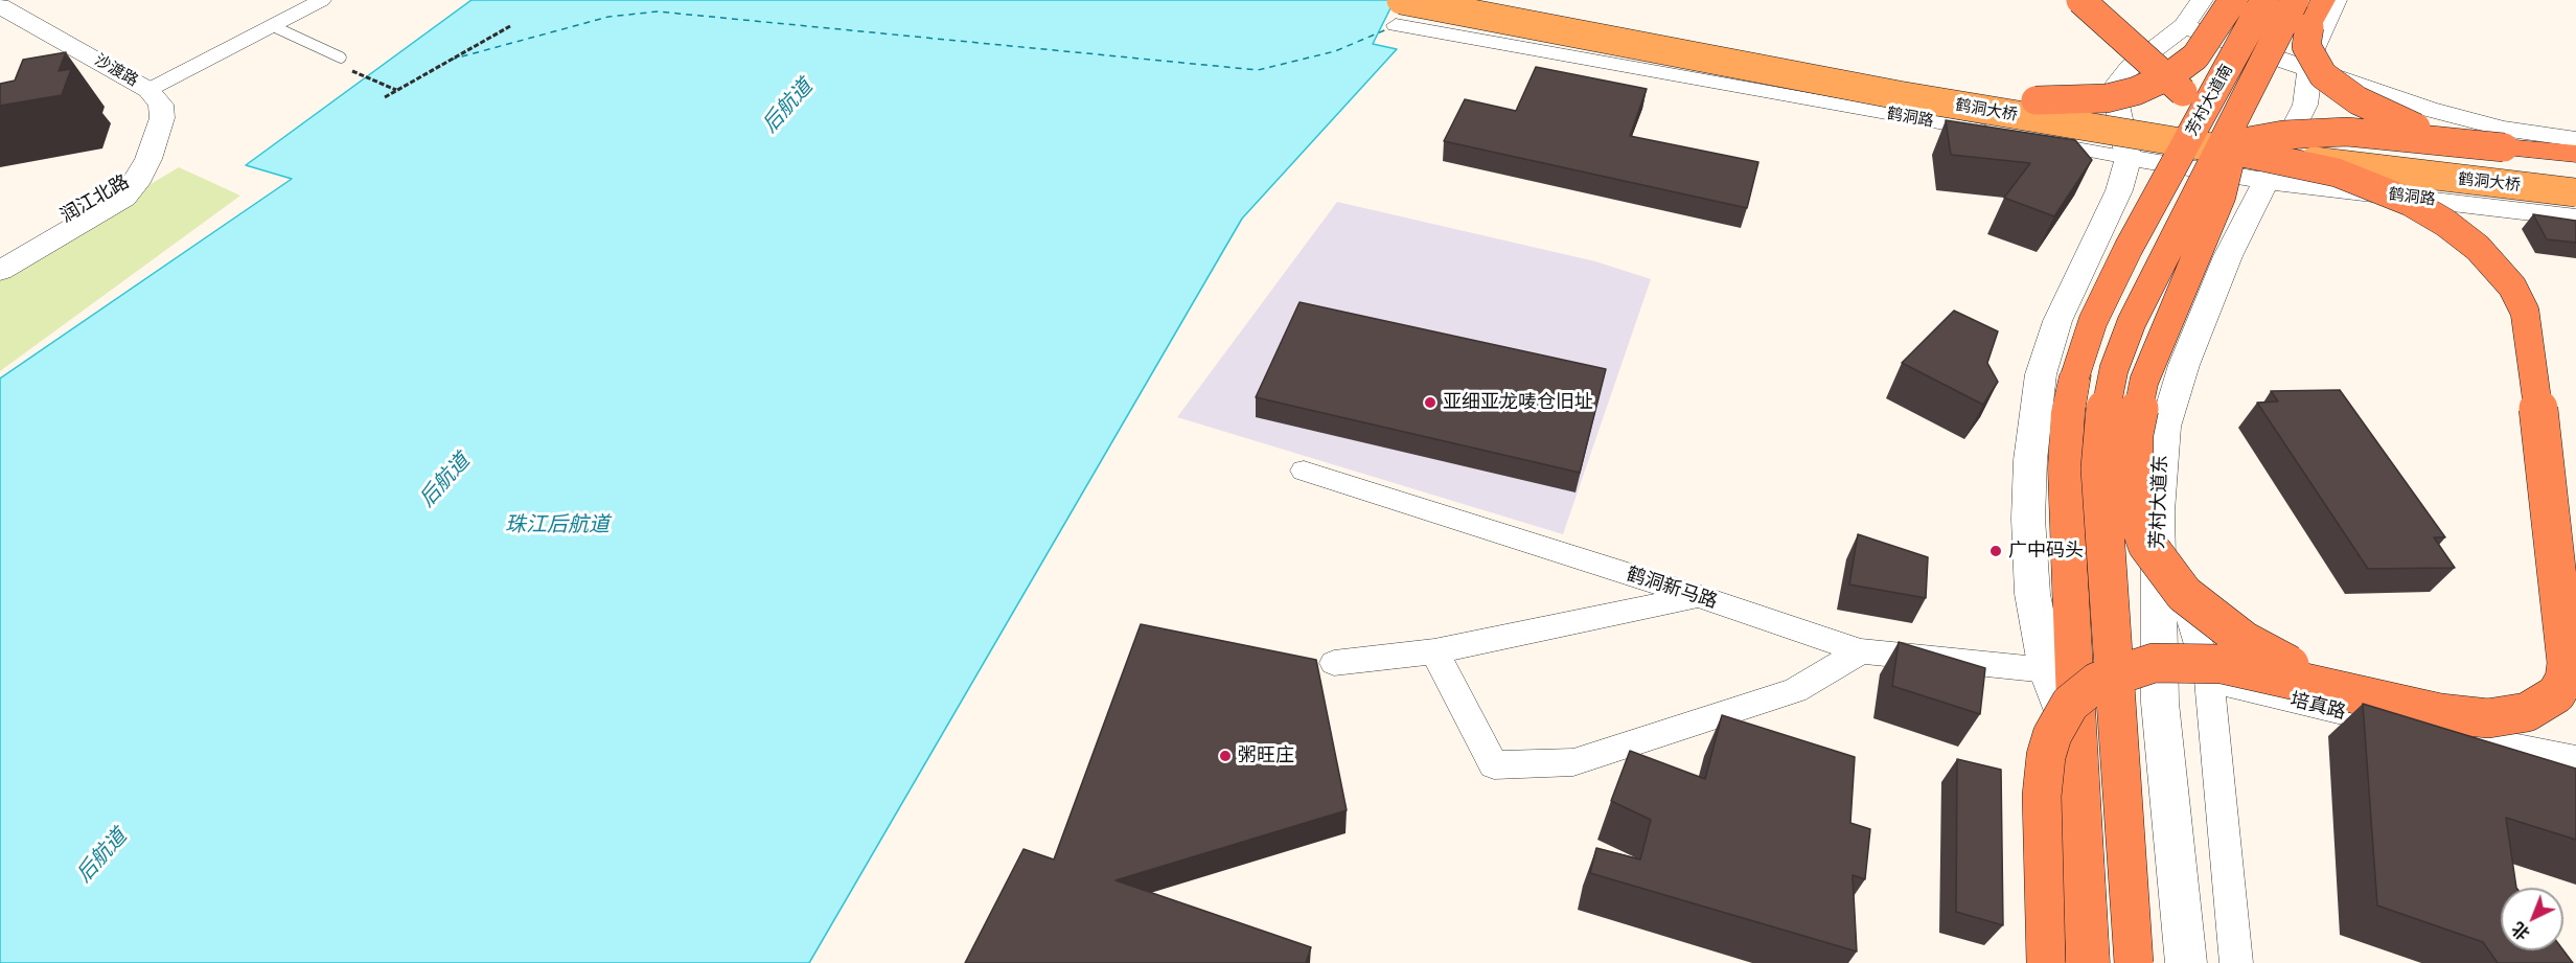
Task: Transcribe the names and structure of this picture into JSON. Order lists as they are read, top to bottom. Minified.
{"streets":{"highway":["芳村大道南"],"main road":["鹤洞大桥"],"street":["沙渡路","鹤洞路","润江北路","芳村大道东","鹤洞新马路","培真路"]},"crossings":[["沙渡路","润江北路"],["鹤洞大桥","鹤洞路"],["鹤洞路","芳村大道东"]],"water":["后航道","珠江后航道"],"places":["亚细亚龙唛仓旧址","广中码头","粥旺庄"],"north":"bottom left"}
